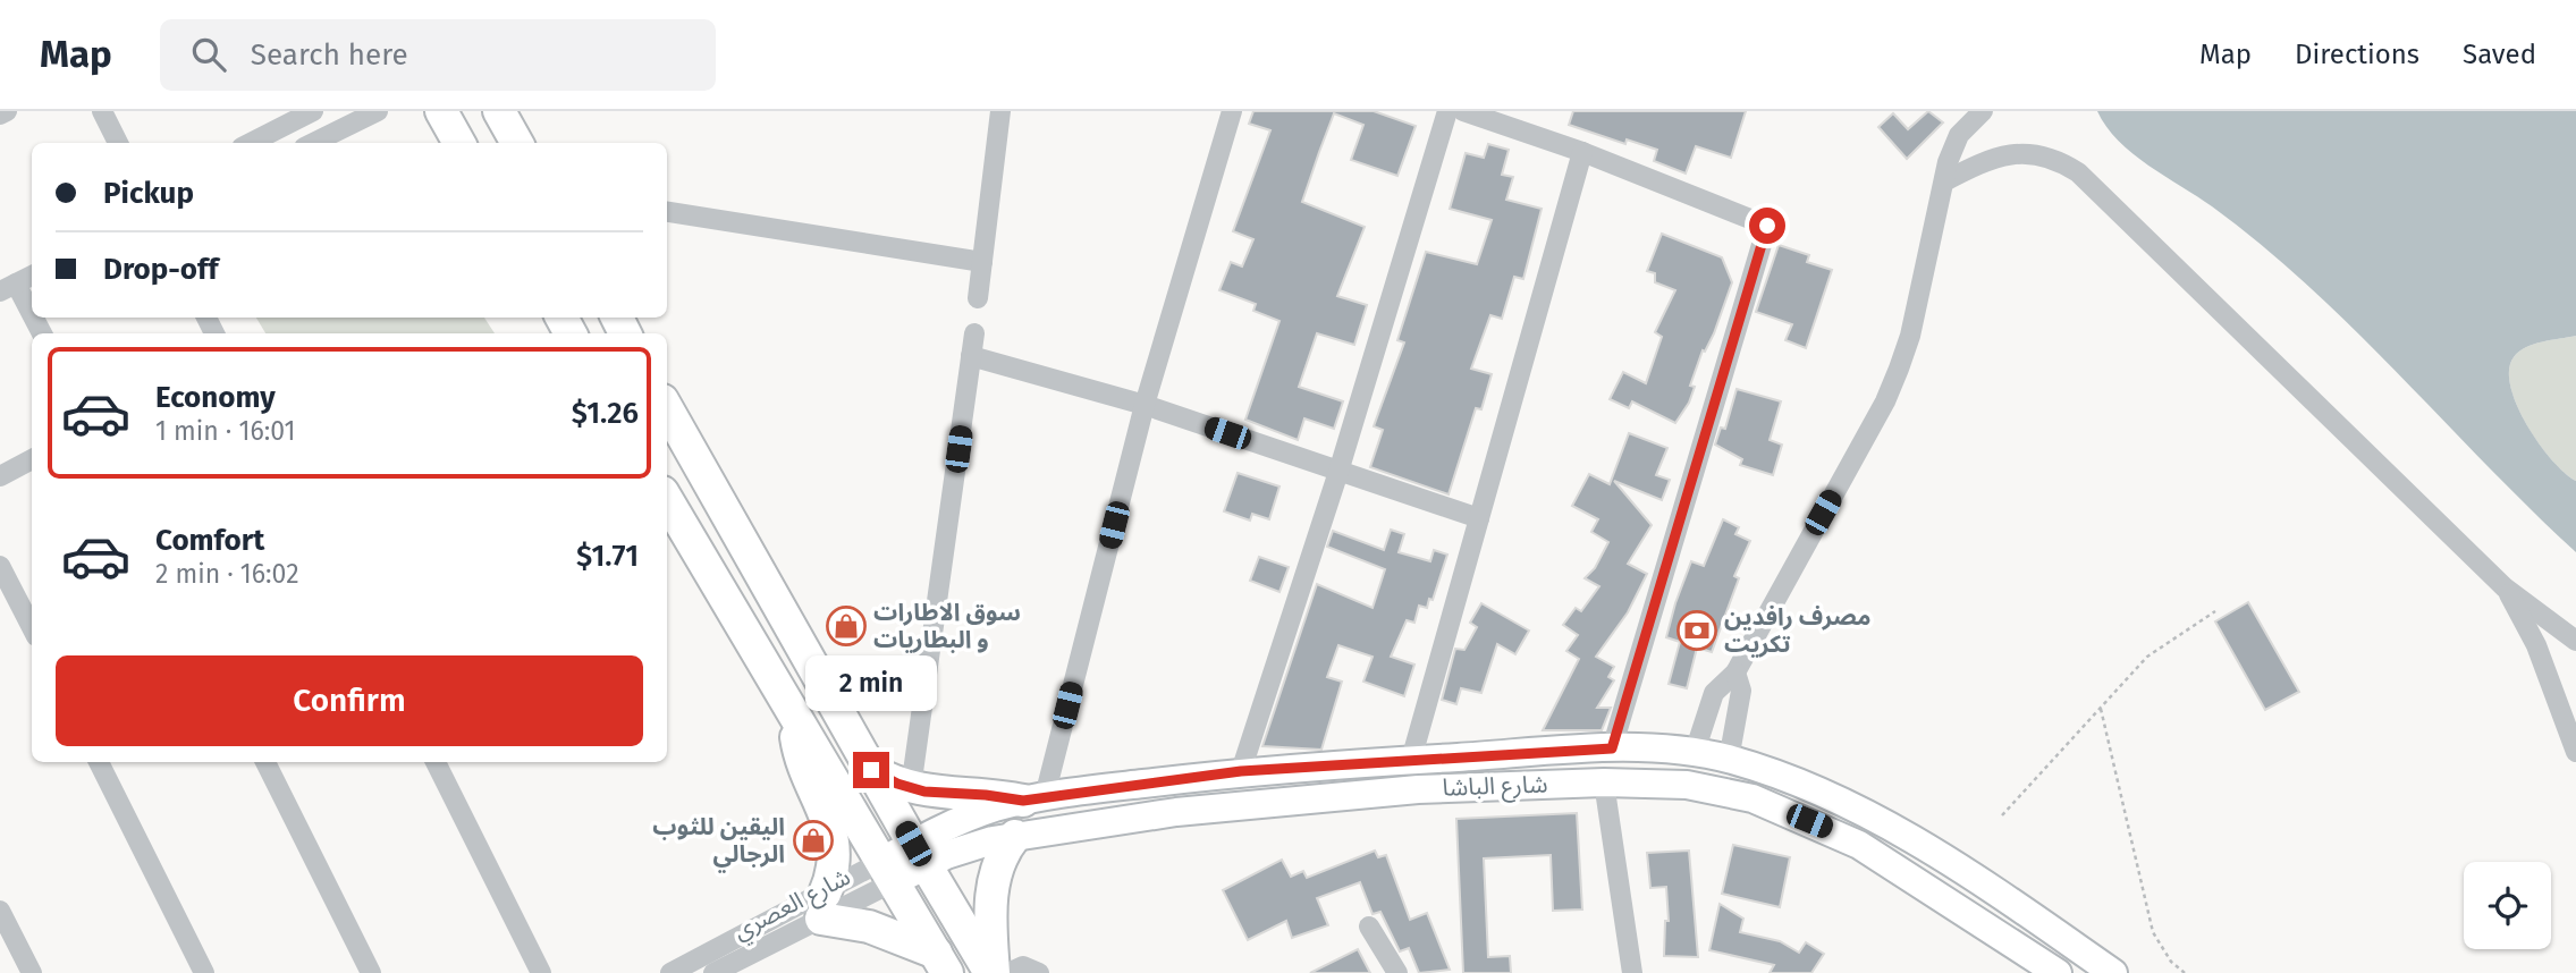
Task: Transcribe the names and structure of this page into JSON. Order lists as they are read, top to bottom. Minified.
{"streets":{"main road":["شارع الباشا"],"street":["شارع العصري"]},"places":{"shop":["سوق الاطارات و البطاريات","اليقين للثوب الرجالي"],"bank":["مصرف رافدين تكريت"]},"page":{"header":"Map","search":"Search here","nav":["Map","Directions","Saved"],"banner":["Pickup","Drop-off"],"list":[{"name":"Economy","note":"1 min · 16:01","value":"$1.26"},{"name":"Comfort","note":"2 min · 16:02","value":"$1.71"}],"buttons":"Confirm","bubble":"2 min"}}
